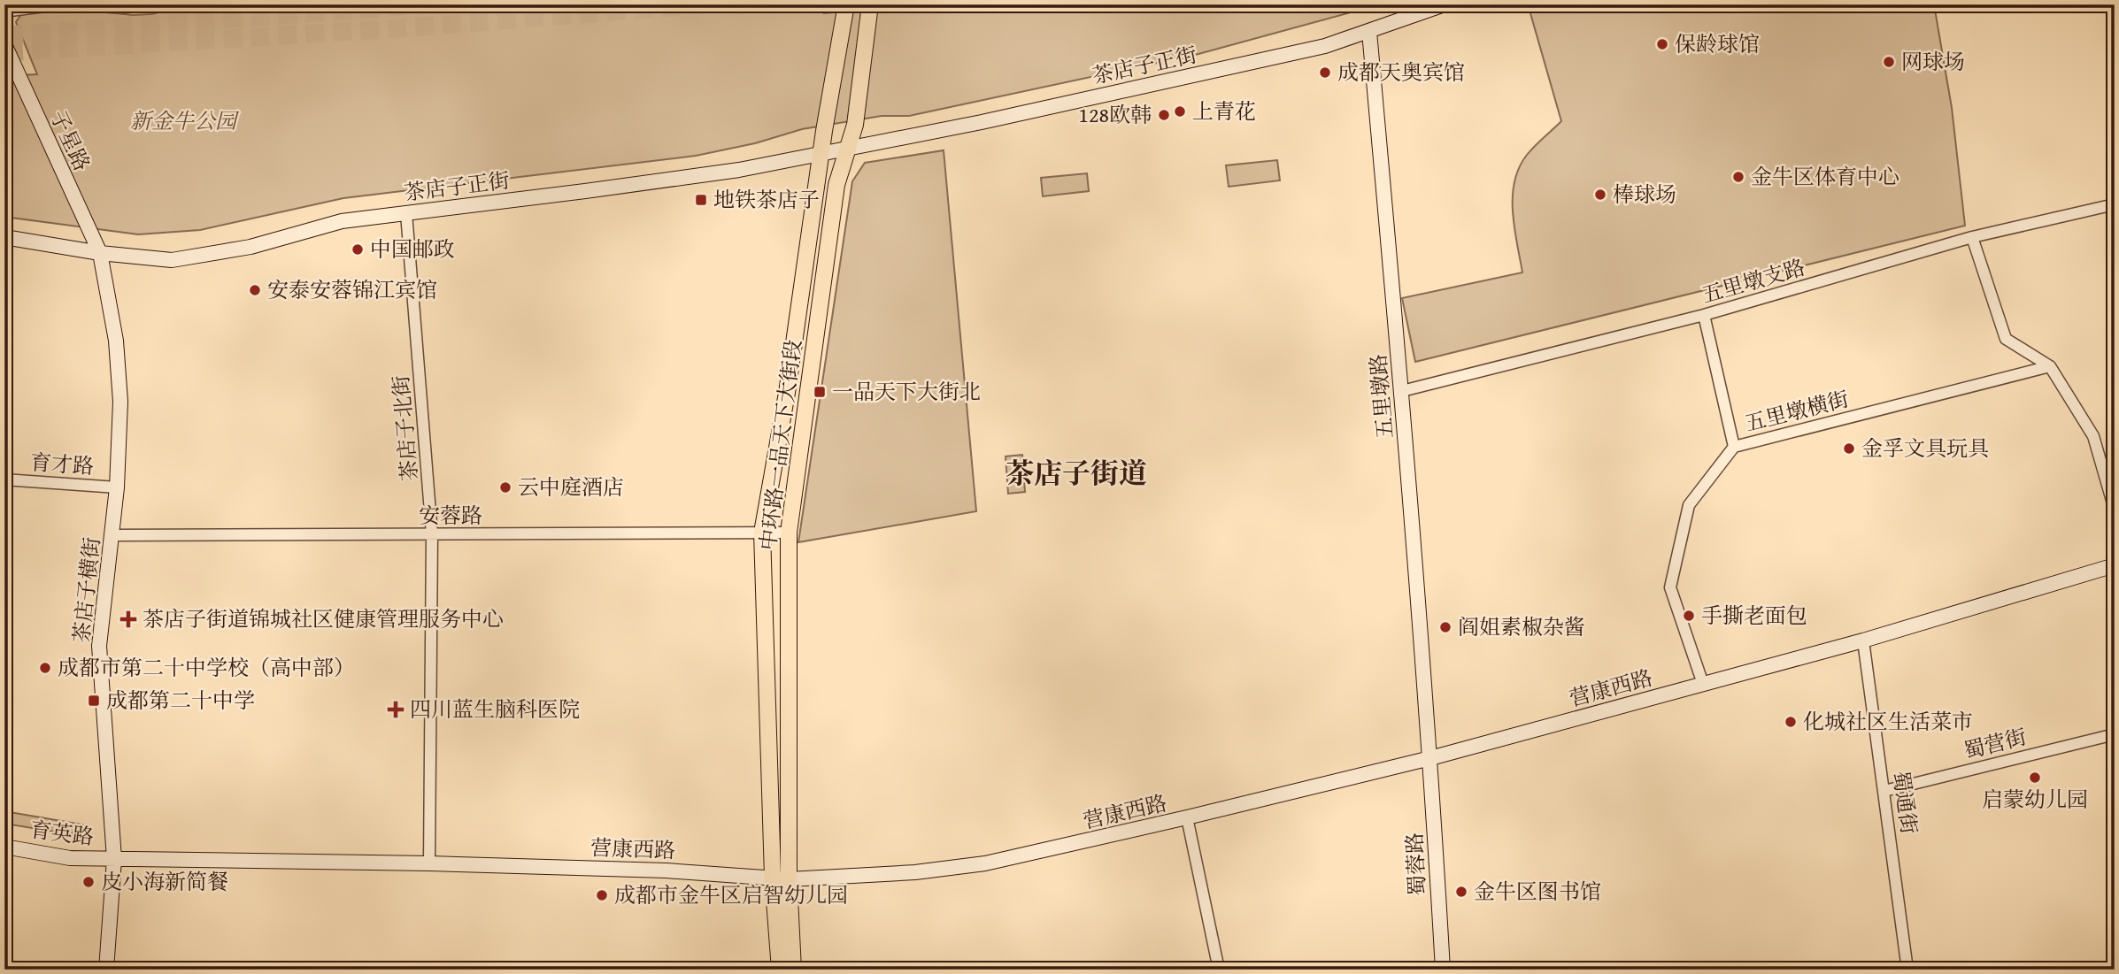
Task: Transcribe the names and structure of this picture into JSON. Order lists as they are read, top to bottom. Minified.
{"streets":{"main road":["中环路一品天下大街段"],"street":["茶店子正街","子星路","五里墩支路","五里墩路","五里墩横街","茶店子北街","育才路","安蓉路","茶店子横街","营康西路","蜀营街","蜀通街","育英路","蜀蓉路"]},"crossings":[["茶店子正街","子星路"],["茶店子正街","五里墩路"],["茶店子正街","茶店子北街"],["茶店子正街","中环路一品天下大街段"],["茶店子正街","茶店子横街"],["子星路","茶店子横街"],["五里墩支路","五里墩路"],["五里墩路","营康西路"],["五里墩路","蜀蓉路"],["五里墩横街","营康西路"],["茶店子北街","安蓉路"],["茶店子北街","营康西路"],["中环路一品天下大街段","安蓉路"],["中环路一品天下大街段","营康西路"],["育才路","茶店子横街"],["安蓉路","茶店子横街"],["茶店子横街","营康西路"],["茶店子横街","育英路"],["营康西路","蜀通街"],["营康西路","育英路"],["营康西路","蜀蓉路"],["蜀营街","蜀通街"]],"districts":["茶店子街道"],"parks":["新金牛公园"],"places":{"other":["保龄球馆","网球场","成都天奥宾馆","上青花","128欧韩","金牛区体育中心","棒球场","中国邮政","安泰安蓉锦江宾馆","金孚文具玩具","云中庭酒店","手撕老面包","阎姐素椒杂酱","成都市第二十中学校（高中部）","化城社区生活菜市","启蒙幼儿园","皮小海新简餐","金牛区图书馆","成都市金牛区启智幼儿园"],"transit":["地铁茶店子","一品天下大街北","成都第二十中学"],"health":["茶店子街道锦城社区健康管理服务中心","四川蓝生脑科医院"]}}
